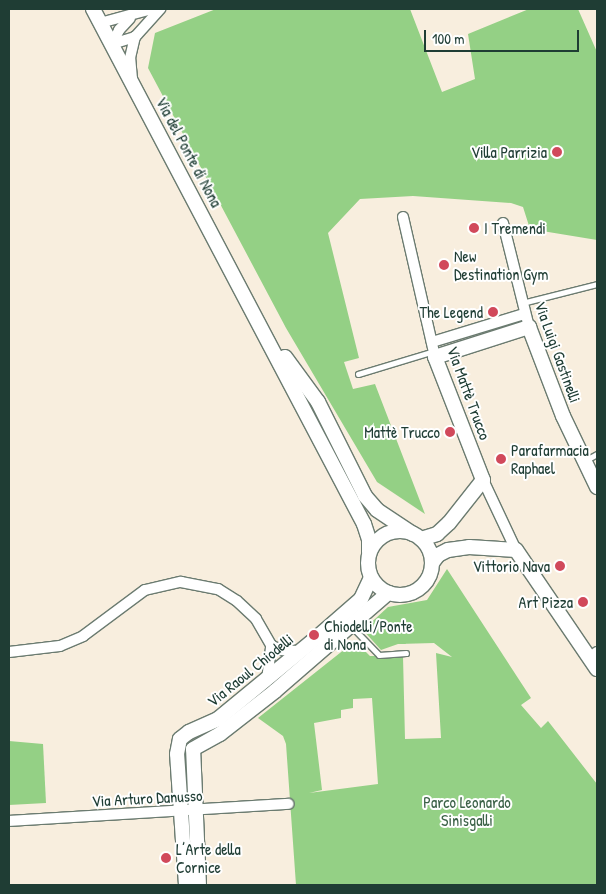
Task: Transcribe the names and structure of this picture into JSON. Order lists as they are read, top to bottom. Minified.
{"streets":{"main road":["Via del Ponte di Nona","Via Luigi Gastinelli","Via Mattè Trucco","Via Raoul Chiodelli"],"street":["Via Arturo Danusso"]},"crossings":[["Via del Ponte di Nona","Via Raoul Chiodelli"],["Via Raoul Chiodelli","Via Arturo Danusso"]],"parks":["Parco Leonardo Sinisgalli"],"places":["Villa Parrizia","I Tremendi","New Destination Gym","The Legend","Mattè Trucco","Parafarmacia Raphael","Vittorio Nava","Art Pizza","Chiodelli/Ponte di Nona","L’Arte della Cornice"],"scale_bar":"100 m"}
